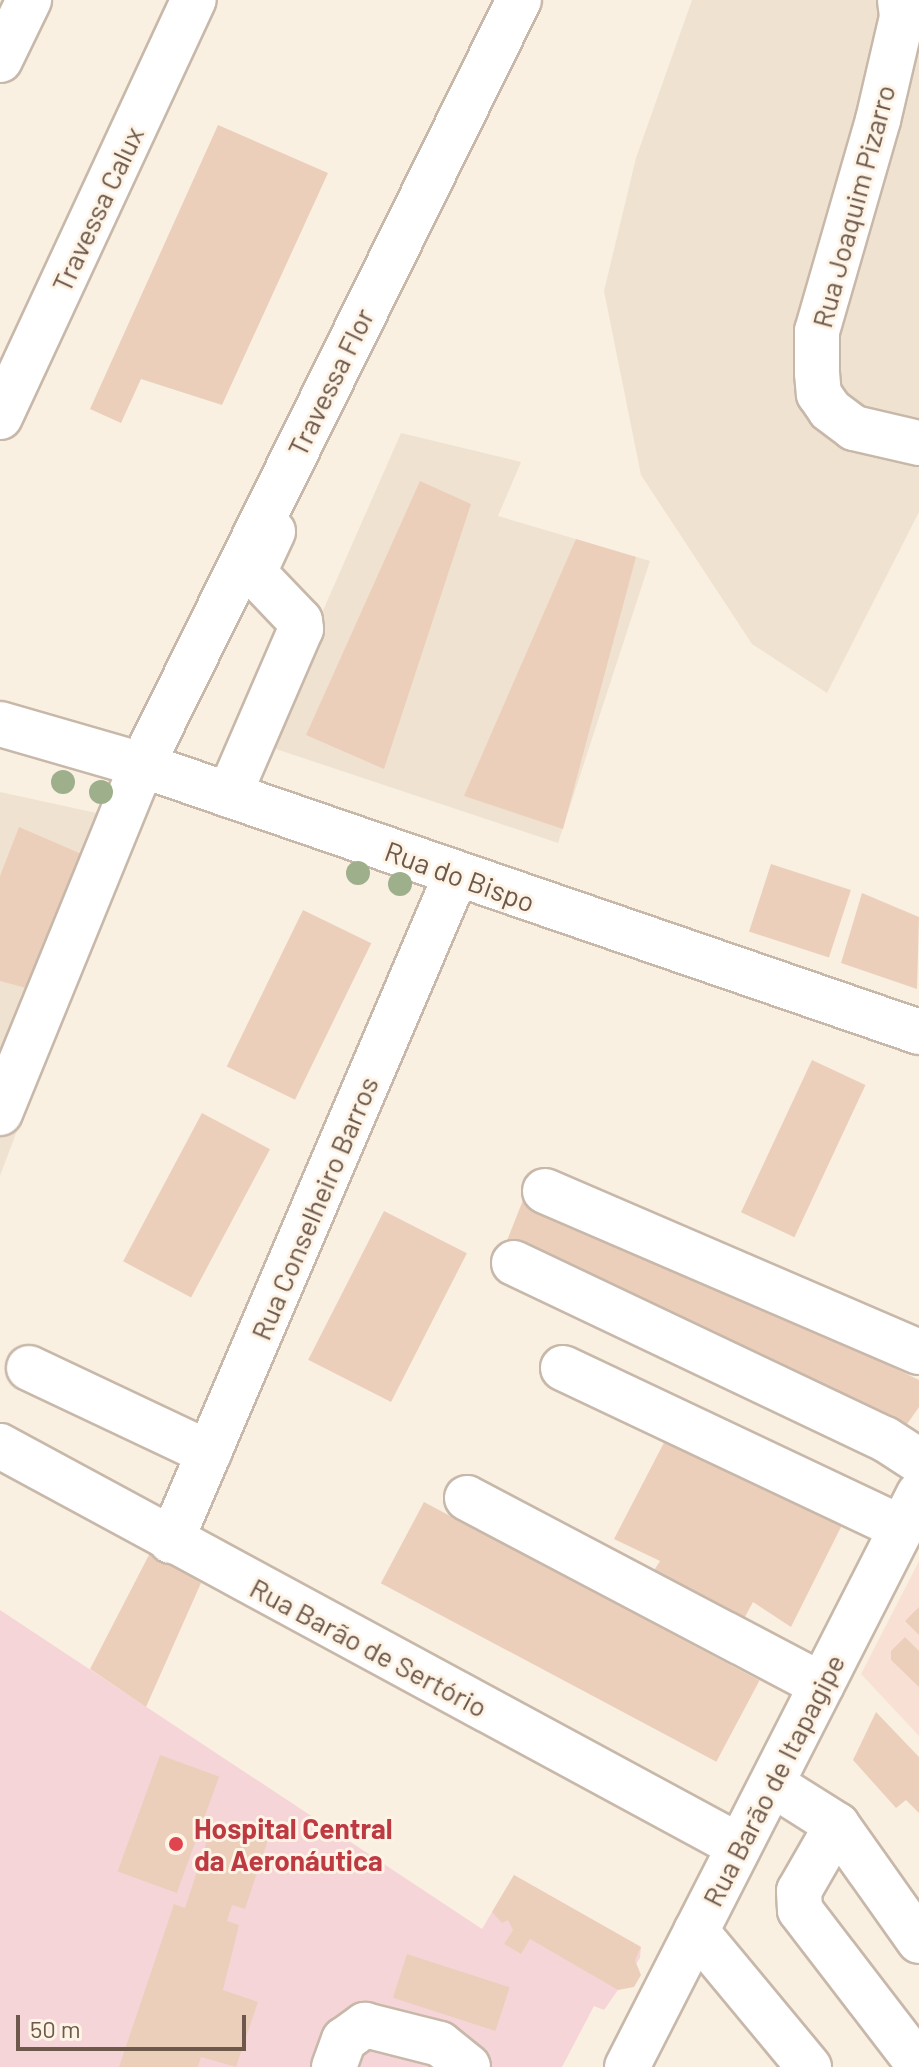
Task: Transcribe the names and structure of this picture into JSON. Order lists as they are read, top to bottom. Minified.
{"streets":{"street":["Rua Joaquim Pizarro","Travessa Calux","Travessa Flor","Rua do Bispo","Rua Conselheiro Barros","Rua Barão de Sertório","Rua Barão de Itapagipe"]},"crossings":[["Travessa Flor","Rua do Bispo"],["Rua do Bispo","Rua Conselheiro Barros"],["Rua Conselheiro Barros","Rua Barão de Sertório"],["Rua Barão de Sertório","Rua Barão de Itapagipe"]],"places":["Hospital Central da Aeronáutica"],"scale_bar":"50 m"}
